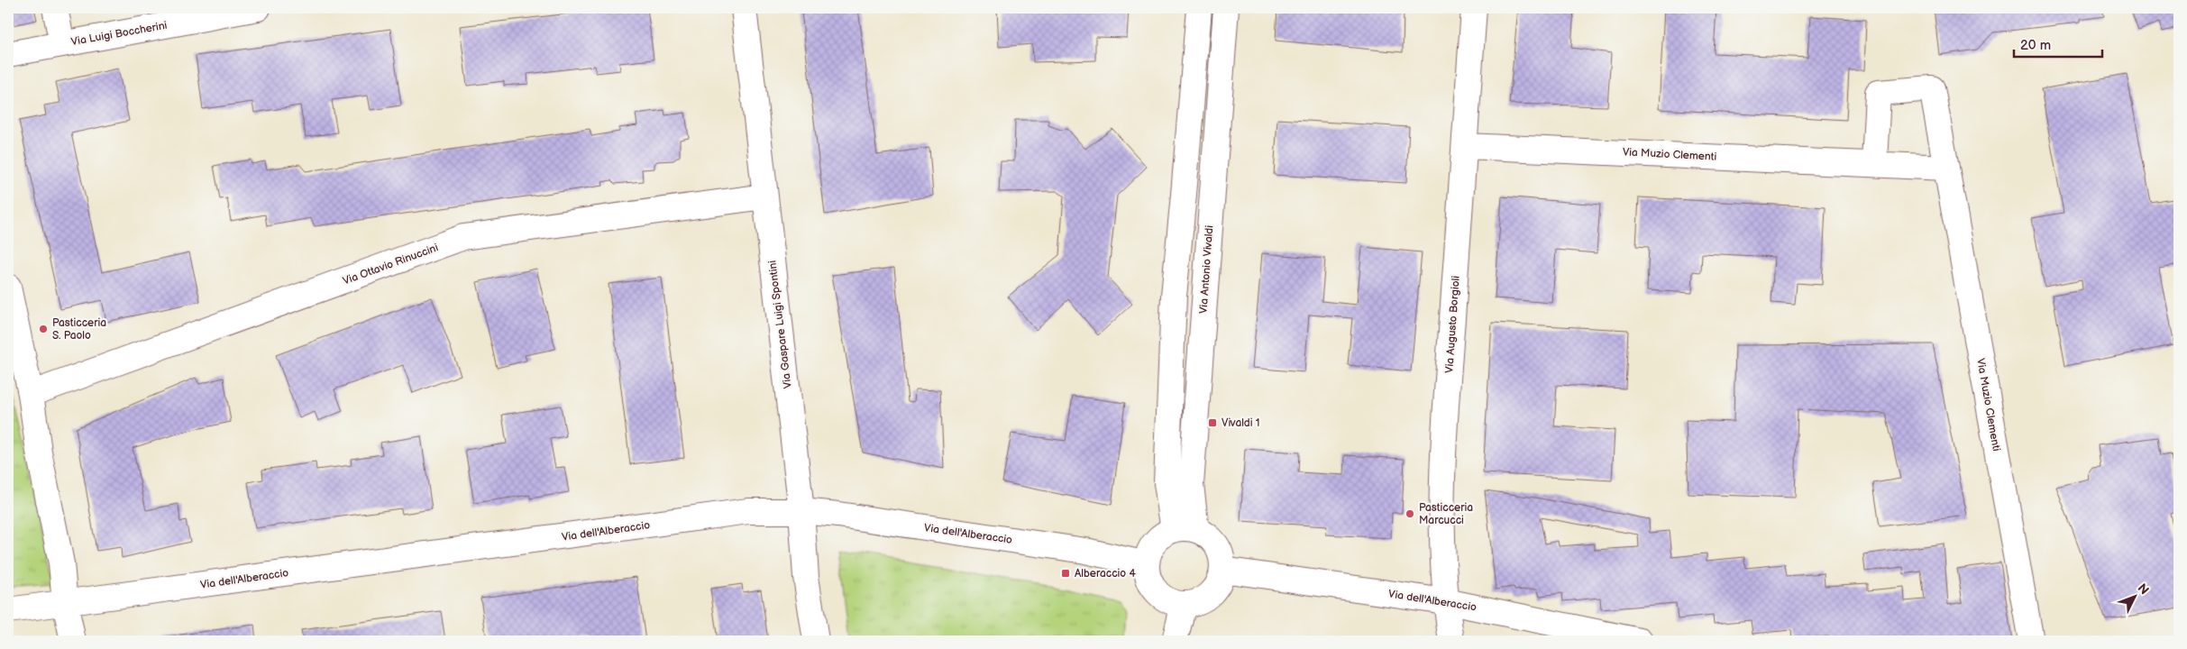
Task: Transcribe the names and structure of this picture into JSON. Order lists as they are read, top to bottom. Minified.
{"streets":{"street":["Via Luigi Boccherini","Via Muzio Clementi","Via Ottavio Rinuccini","Via Antonio Vivaldi","Via Gaspare Luigi Spontini","Via Augusto Borgioli","Via dell'Alberaccio"]},"crossings":[["Via Muzio Clementi","Via Augusto Borgioli"],["Via Ottavio Rinuccini","Via Gaspare Luigi Spontini"],["Via Antonio Vivaldi","Via dell'Alberaccio"],["Via Gaspare Luigi Spontini","Via dell'Alberaccio"],["Via Augusto Borgioli","Via dell'Alberaccio"]],"places":{"other":["Pasticceria S. Paolo","Pasticceria Marcucci"],"transit":["Vivaldi 1","Alberaccio 4"]},"scale_bar":"20 m","north":"top right"}
